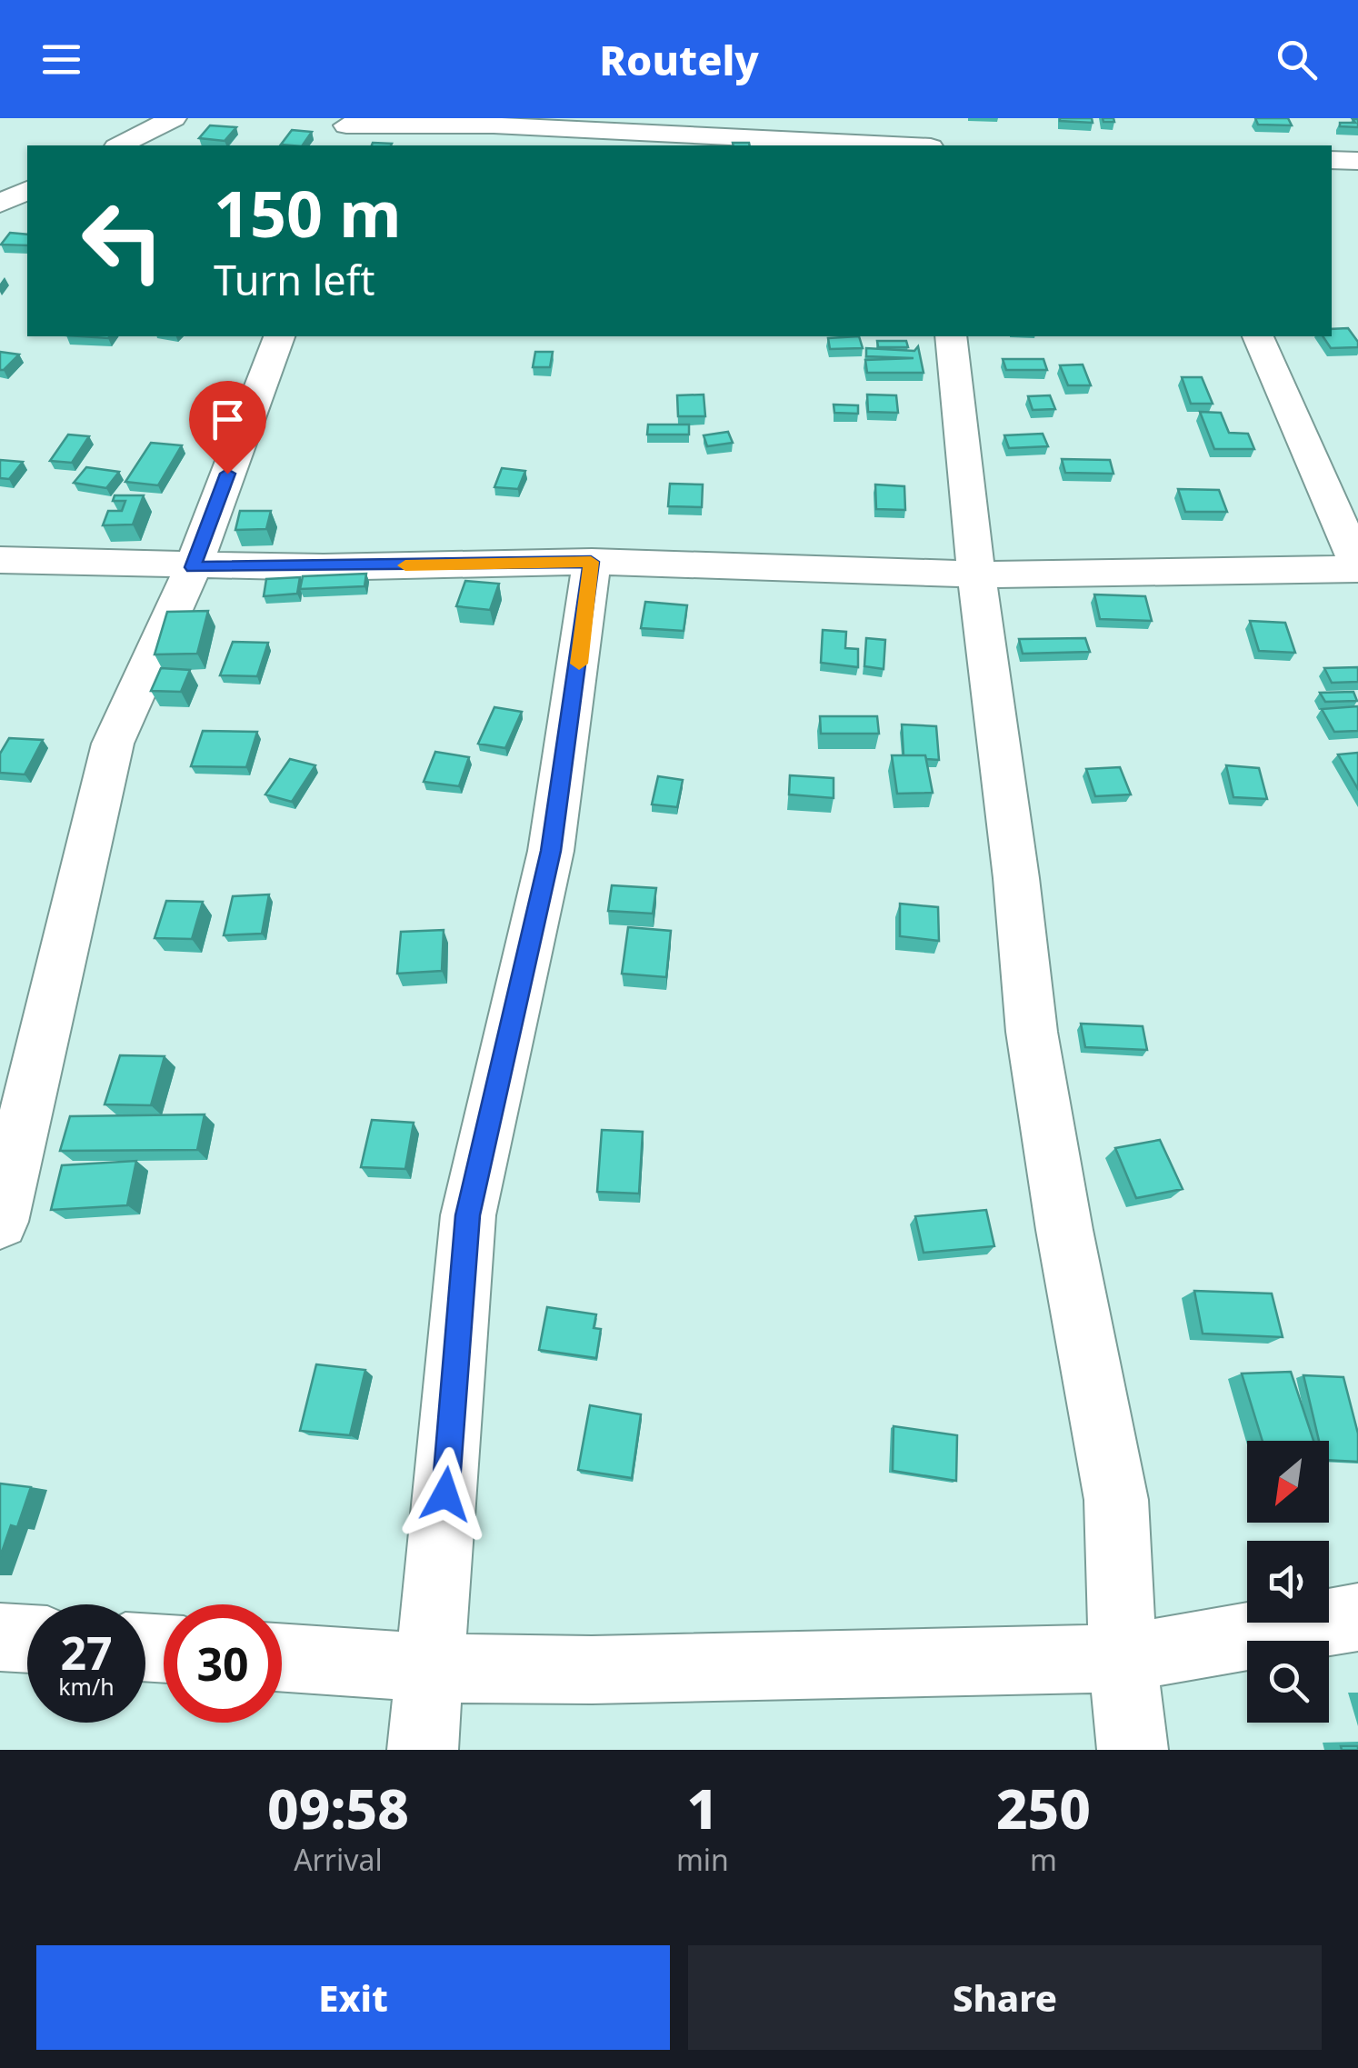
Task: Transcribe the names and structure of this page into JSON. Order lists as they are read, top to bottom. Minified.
{"north":"bottom left","page":{"header":"Routely","turn":["150 m","Turn left"],"speed":"27 km/h","limit":"30","eta":["09:58","Arrival","1","min","250","m"],"buttons":["Exit","Share"]}}
